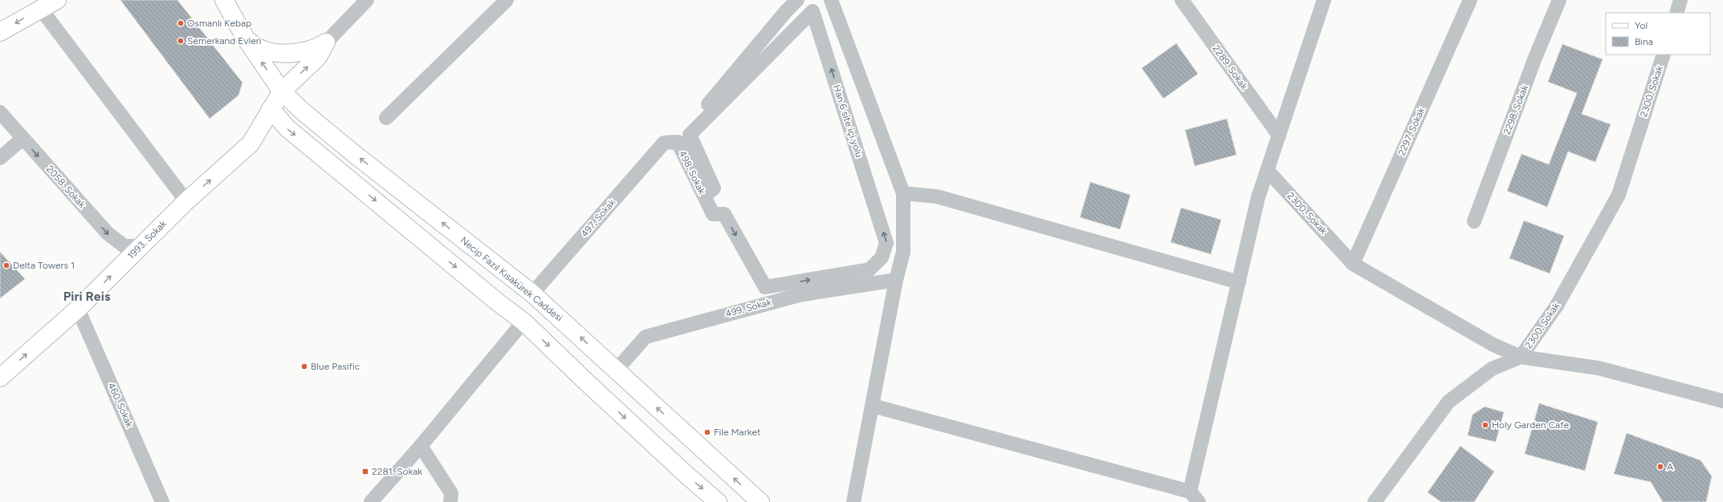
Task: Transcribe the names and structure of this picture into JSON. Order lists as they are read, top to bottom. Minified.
{"streets":{"main road":["1993. Sokak","Necip Fazıl Kısakürek Caddesi"],"street":["2289. Sokak","2300. Sokak","2298. Sokak","Han 6 site içi yolu","2297. Sokak","498. Sokak","2058. Sokak","497. Sokak","499. Sokak","460. Sokak"]},"crossings":[["2300. Sokak","2297. Sokak"],["Han 6 site içi yolu","498. Sokak"],["498. Sokak","497. Sokak"],["2058. Sokak","1993. Sokak"],["497. Sokak","Necip Fazıl Kısakürek Caddesi"],["1993. Sokak","Necip Fazıl Kısakürek Caddesi"],["1993. Sokak","460. Sokak"],["Necip Fazıl Kısakürek Caddesi","499. Sokak"]],"one_way":["1993. Sokak"],"districts":["Piri Reis"],"places":{"other":["Osmanlı Kebap","Semerkand Evleri","Delta Towers 1","Blue Pasific","Holy Garden Cafe","File Market","A"],"transit":["2281. Sokak"]},"legend":["Yol","Bina"]}
